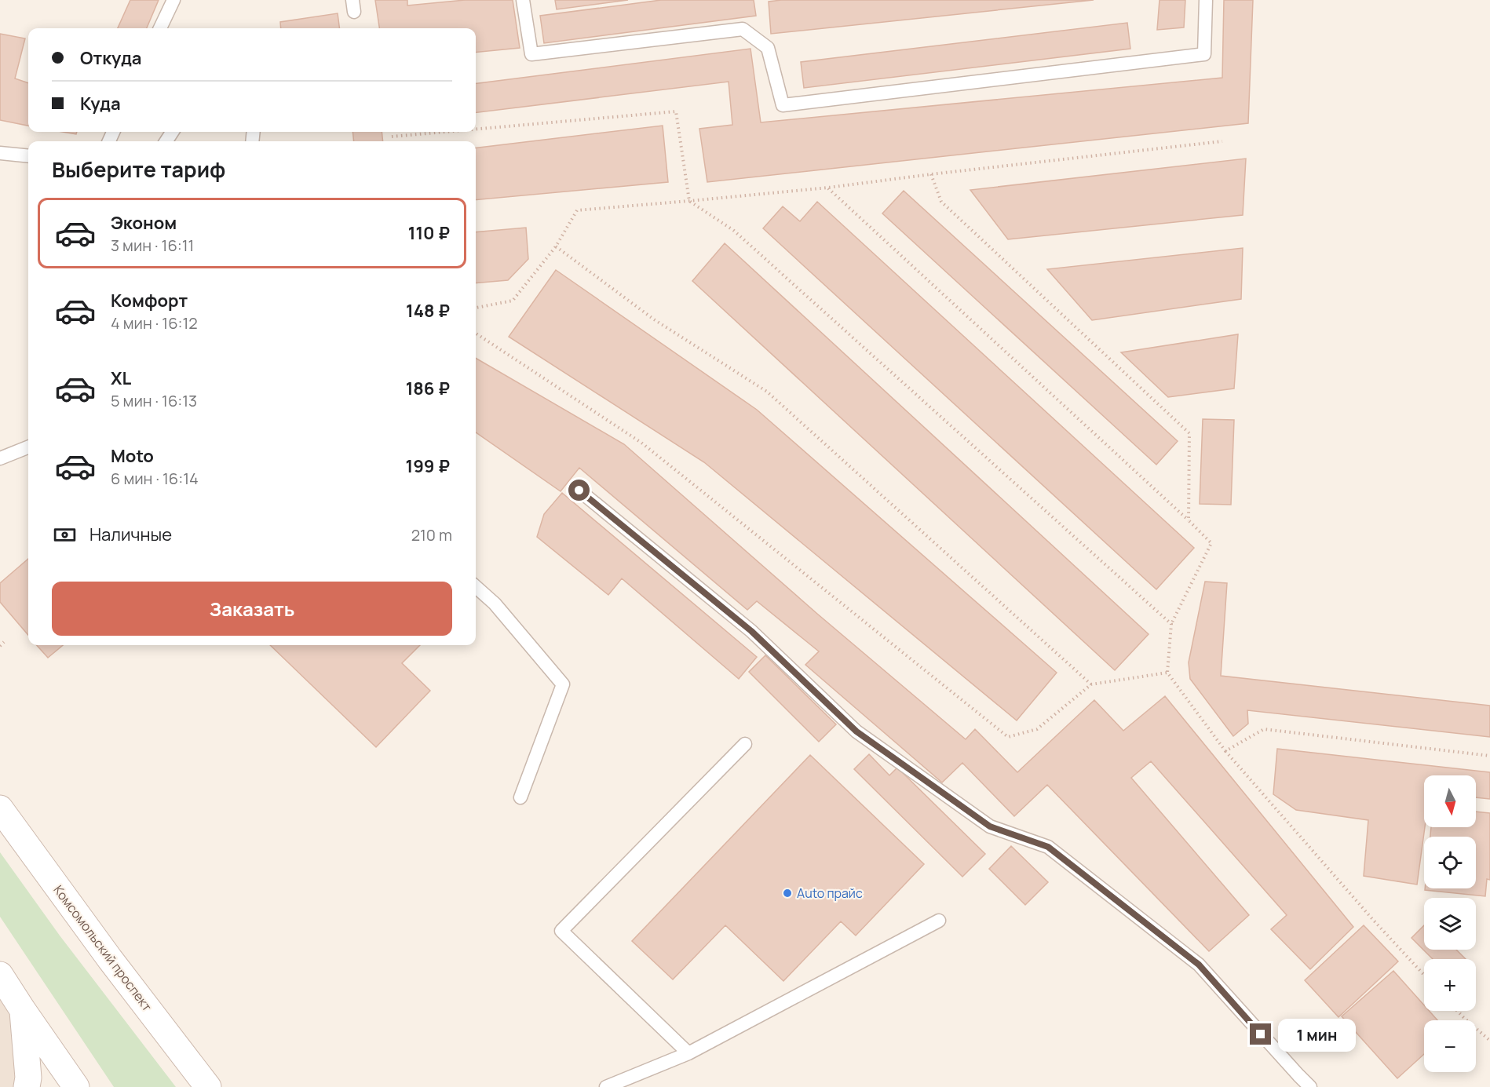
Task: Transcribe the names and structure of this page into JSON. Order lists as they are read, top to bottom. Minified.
{"streets":{"main road":["Комсомольский проспект"]},"places":["Auto прайс"],"north":"bottom","page":{"banner":["Откуда","Куда"],"heading":"Выберите тариф","list":[{"name":"Эконом","note":"3 мин · 16:11","value":"110 ₽"},{"name":"Комфорт","note":"4 мин · 16:12","value":"148 ₽"},{"name":"XL","note":"5 мин · 16:13","value":"186 ₽"},{"name":"Moto","note":"6 мин · 16:14","value":"199 ₽"}],"pay":["Наличные","210 m"],"buttons":"Заказать","map_buttons":["+","−"],"bubble":"1 мин"}}
